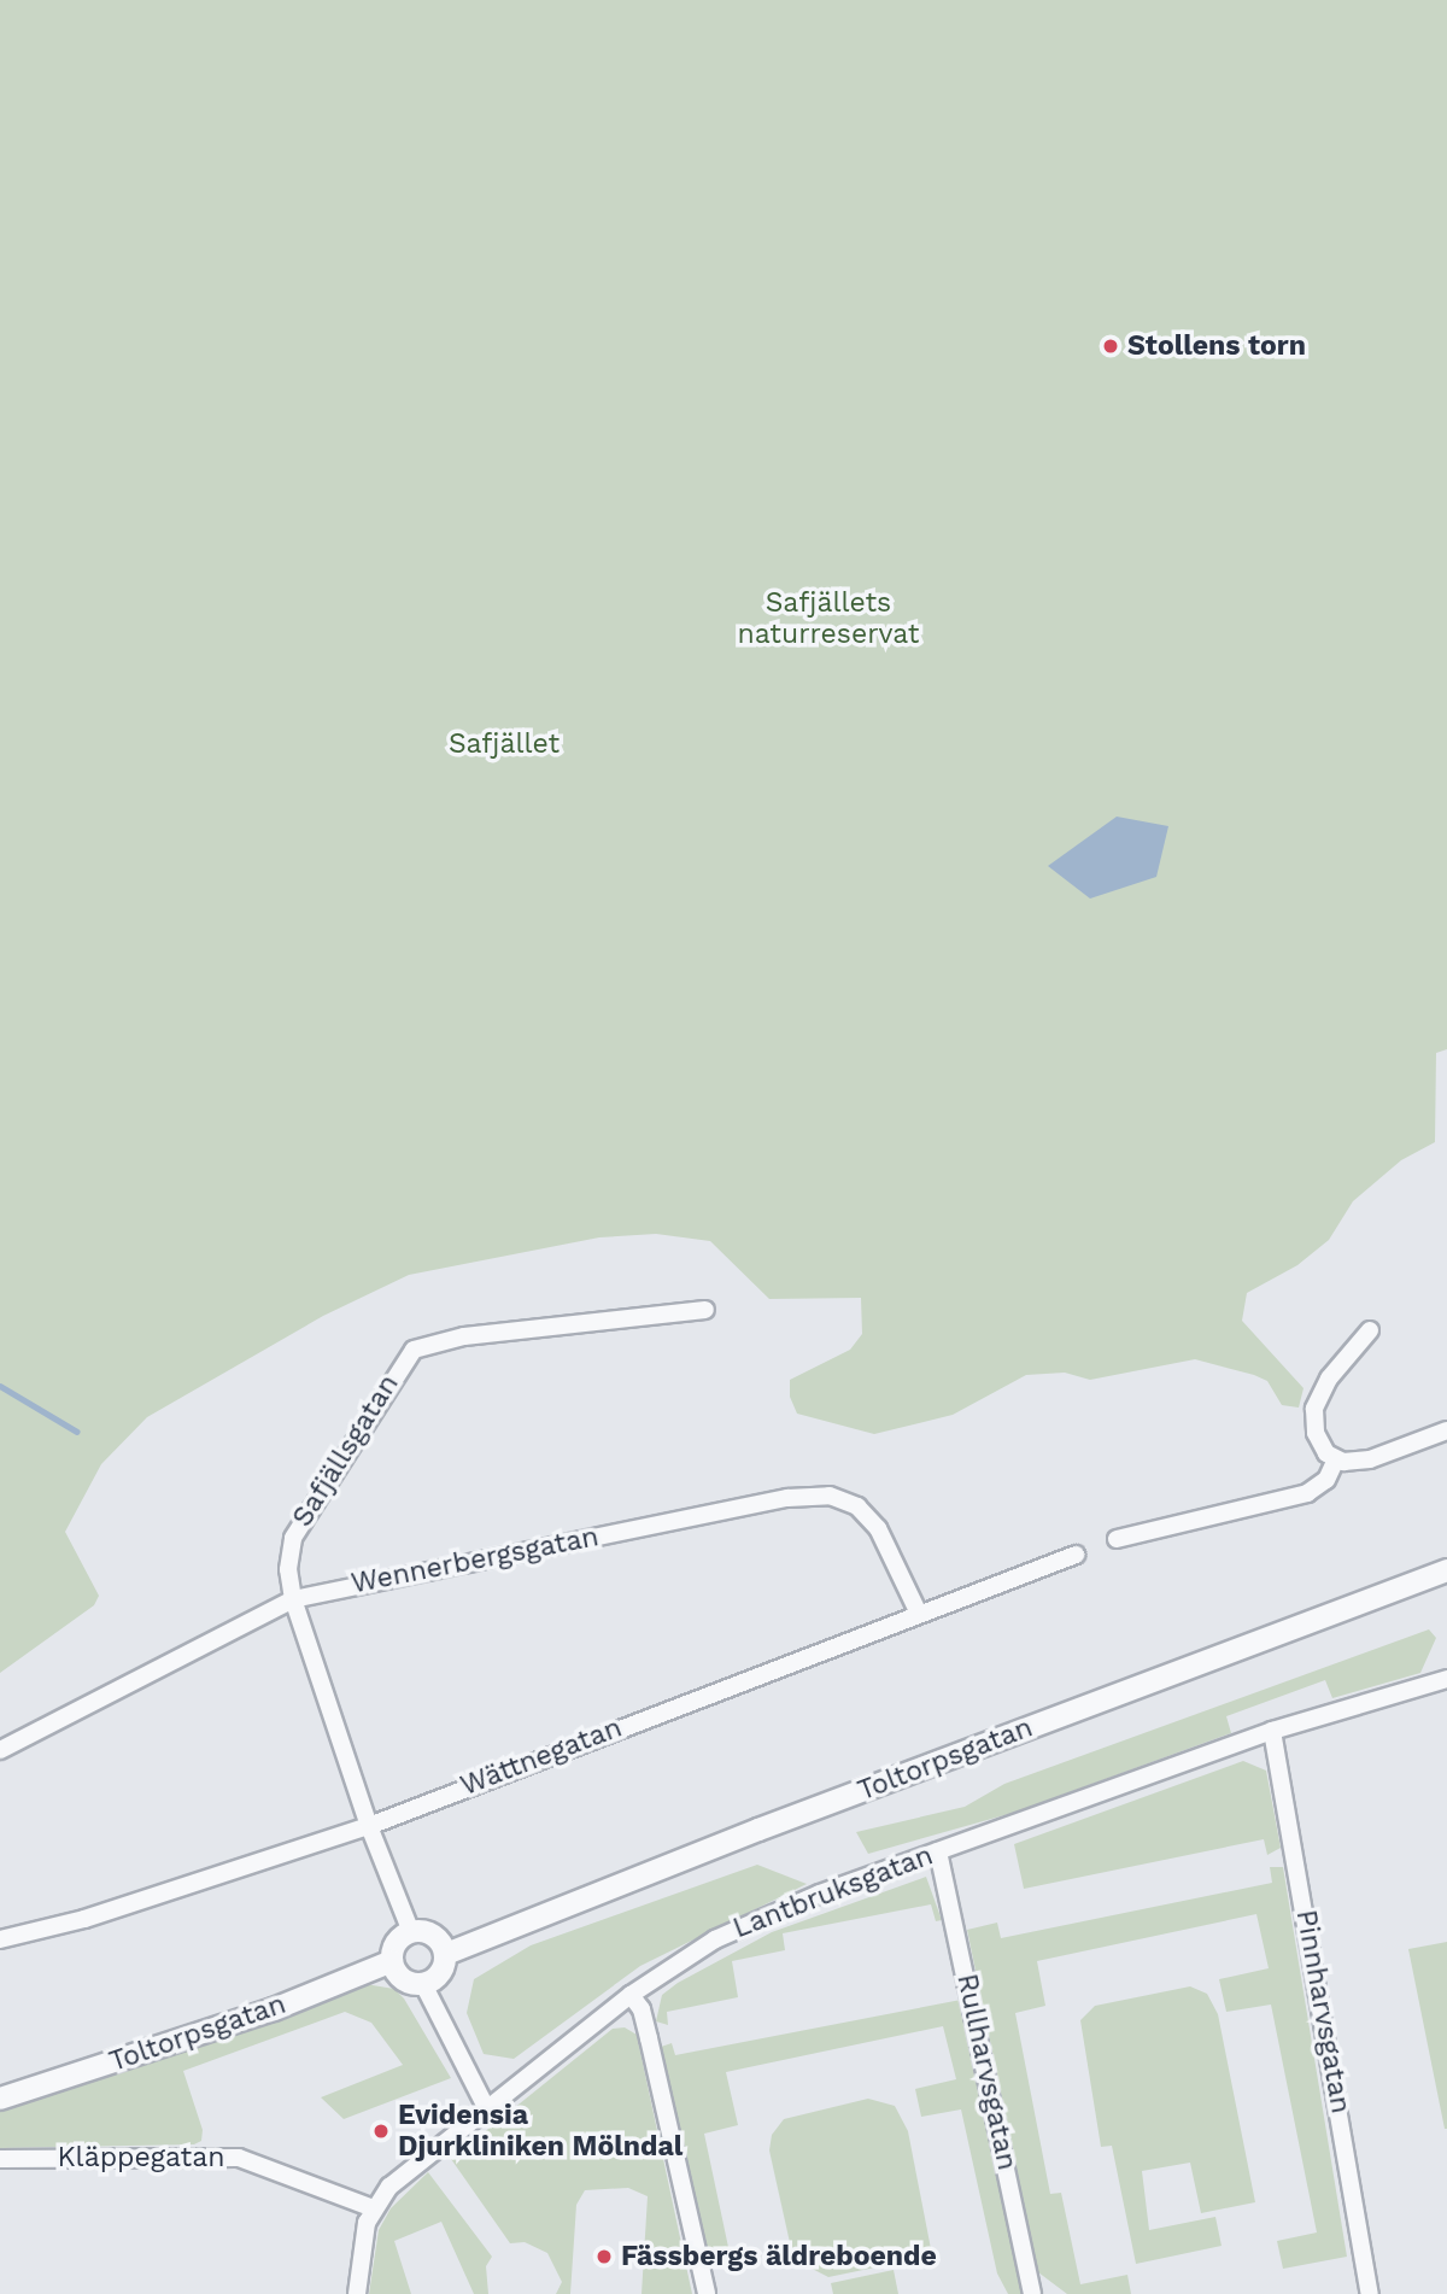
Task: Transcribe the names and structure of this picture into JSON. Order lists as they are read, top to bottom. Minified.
{"streets":{"street":["Safjällsgatan","Wennerbergsgatan","Wättnegatan","Toltorpsgatan","Lantbruksgatan","Pinnharvsgatan","Rullharvsgatan","Kläppegatan"]},"crossings":[["Safjällsgatan","Wennerbergsgatan"],["Safjällsgatan","Wättnegatan"],["Safjällsgatan","Toltorpsgatan"],["Wennerbergsgatan","Wättnegatan"],["Lantbruksgatan","Pinnharvsgatan"],["Lantbruksgatan","Rullharvsgatan"],["Lantbruksgatan","Kläppegatan"]],"parks":["Safjällets naturreservat","Safjället"],"places":["Stollens torn","Evidensia Djurkliniken Mölndal","Fässbergs äldreboende"]}
